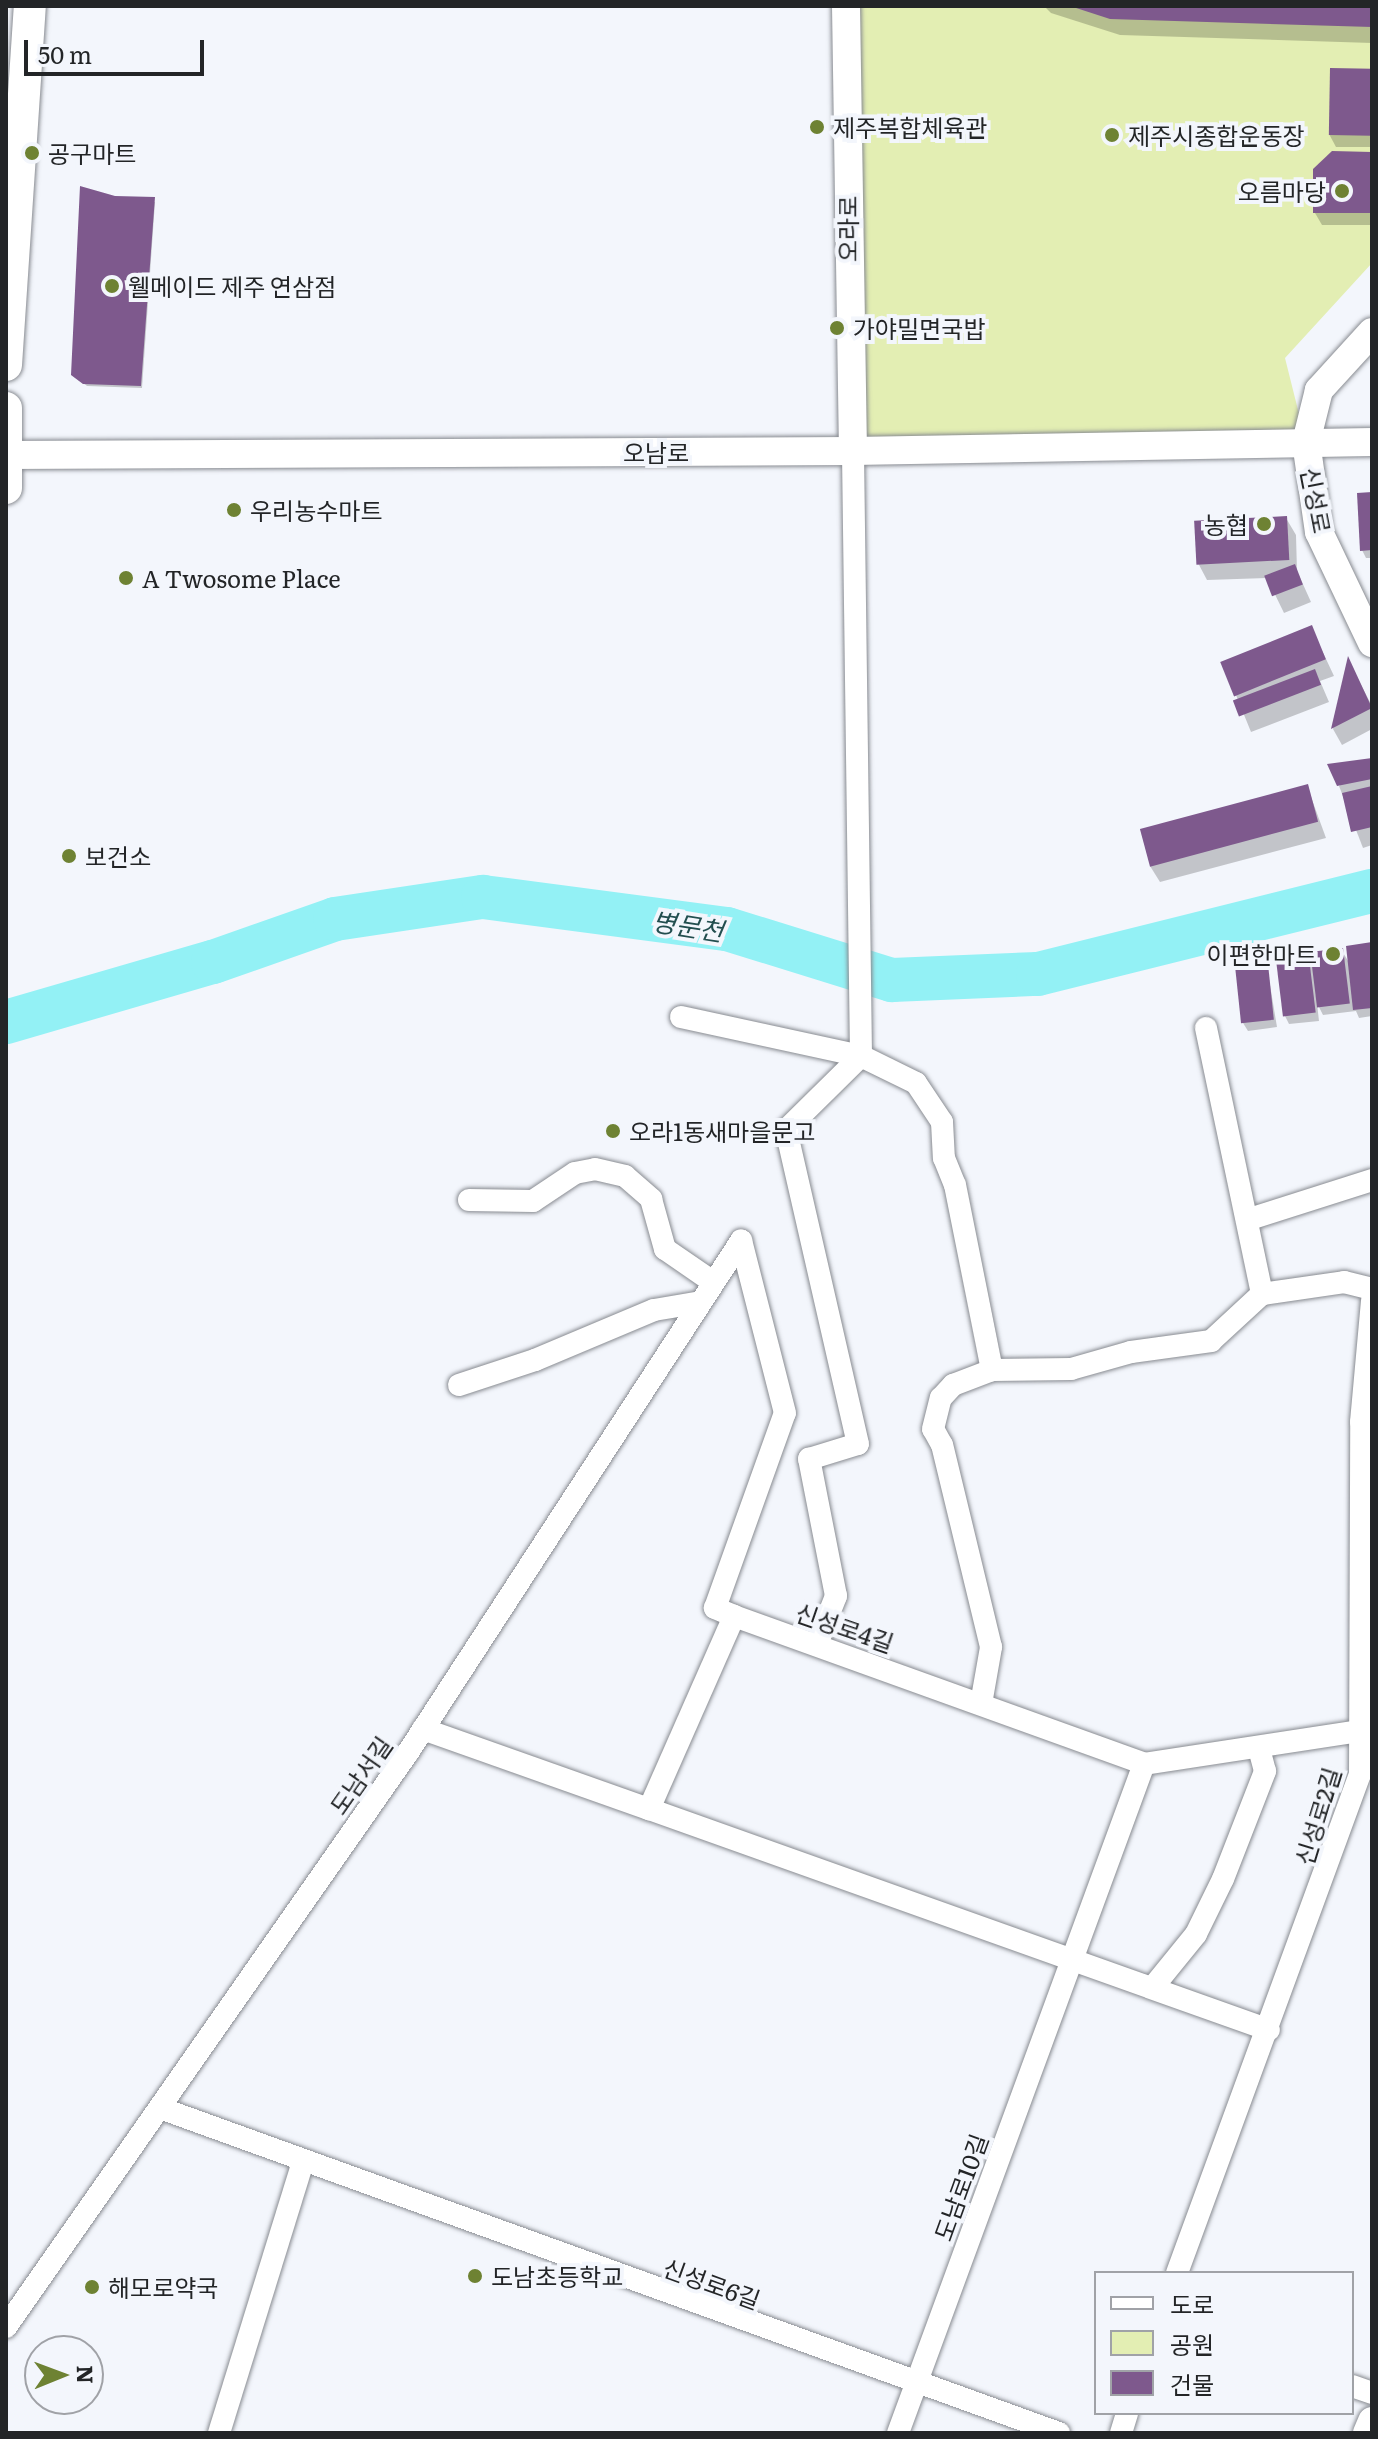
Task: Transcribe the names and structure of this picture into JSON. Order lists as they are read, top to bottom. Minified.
{"streets":{"street":["오라로","오남로","신성로","신성로4길","도남서길","신성로2길","도남로10길","신성로6길"]},"crossings":[["오라로","오남로"],["오남로","신성로"],["신성로4길","도남서길"],["신성로4길","신성로2길"],["신성로4길","도남로10길"],["도남서길","신성로6길"],["도남로10길","신성로6길"]],"water":["병문천"],"places":["제주복합체육관","제주시종합운동장","공구마트","오름마당","웰메이드 제주 연삼점","가야밀면국밥","우리농수마트","농협","A Twosome Place","보건소","이편한마트","오라1동새마을문고","도남초등학교","해모로약국"],"legend":["도로","공원","건물"],"scale_bar":"50 m","north":"right"}
